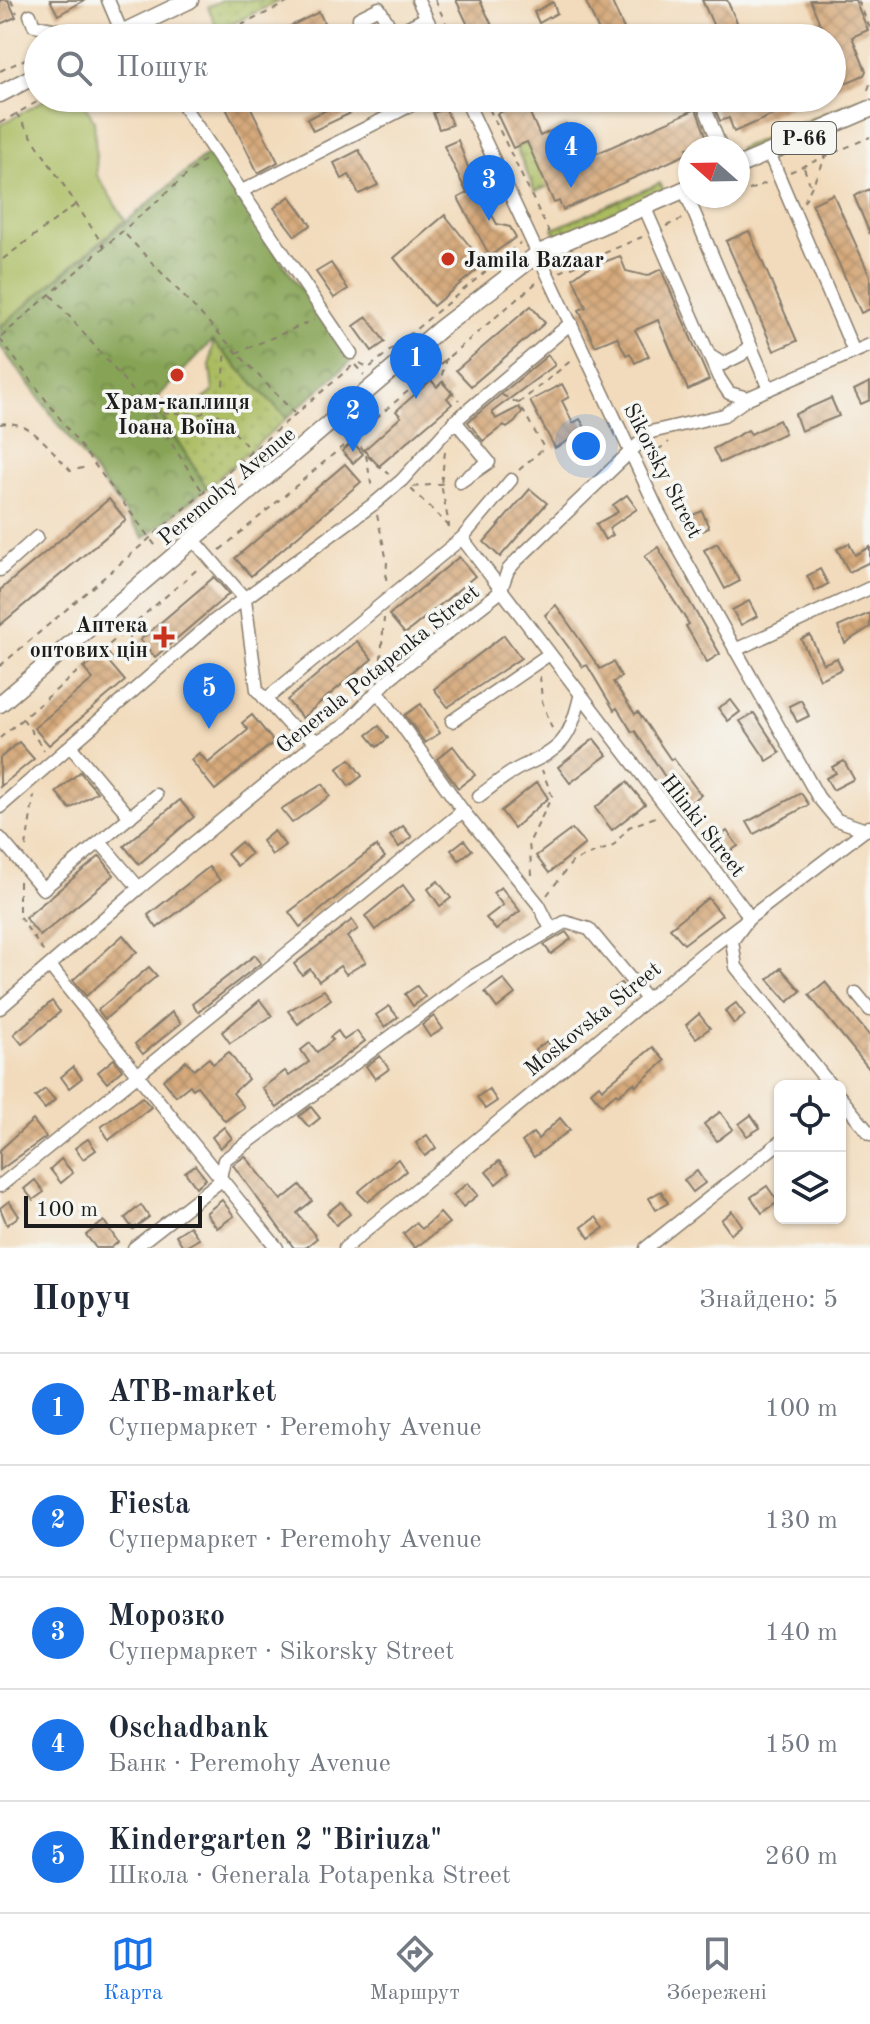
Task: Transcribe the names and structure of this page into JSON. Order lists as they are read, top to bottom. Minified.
{"streets":{"main road":["Р-66","Peremohy Avenue"],"street":["Sikorsky Street","Generala Potapenka Street","Hlinki Street","Moskovska Street"]},"crossings":[["Sikorsky Street","Peremohy Avenue"],["Sikorsky Street","Generala Potapenka Street"],["Sikorsky Street","Moskovska Street"],["Generala Potapenka Street","Hlinki Street"],["Hlinki Street","Moskovska Street"]],"places":{"other":["Jamila Bazaar","Храм-каплиця Іоана Воїна"],"health":["Аптека оптових цін"]},"scale_bar":"100 m","north":"left","page":{"search":"Пошук","pins":["4","3","1","2","5"],"scale":"100 m","heading":["Поруч","Знайдено: 5"],"list":[{"mark":"1","name":"ATB-market","note":"Супермаркет · Peremohy Avenue","value":"100 m"},{"mark":"2","name":"Fiesta","note":"Супермаркет · Peremohy Avenue","value":"130 m"},{"mark":"3","name":"Морозко","note":"Супермаркет · Sikorsky Street","value":"140 m"},{"mark":"4","name":"Oschadbank","note":"Банк · Peremohy Avenue","value":"150 m"},{"mark":"5","name":"Kindergarten 2 \"Biriuza\"","note":"Школа · Generala Potapenka Street","value":"260 m"}],"nav":["Карта","Маршрут","Збережені"]}}
